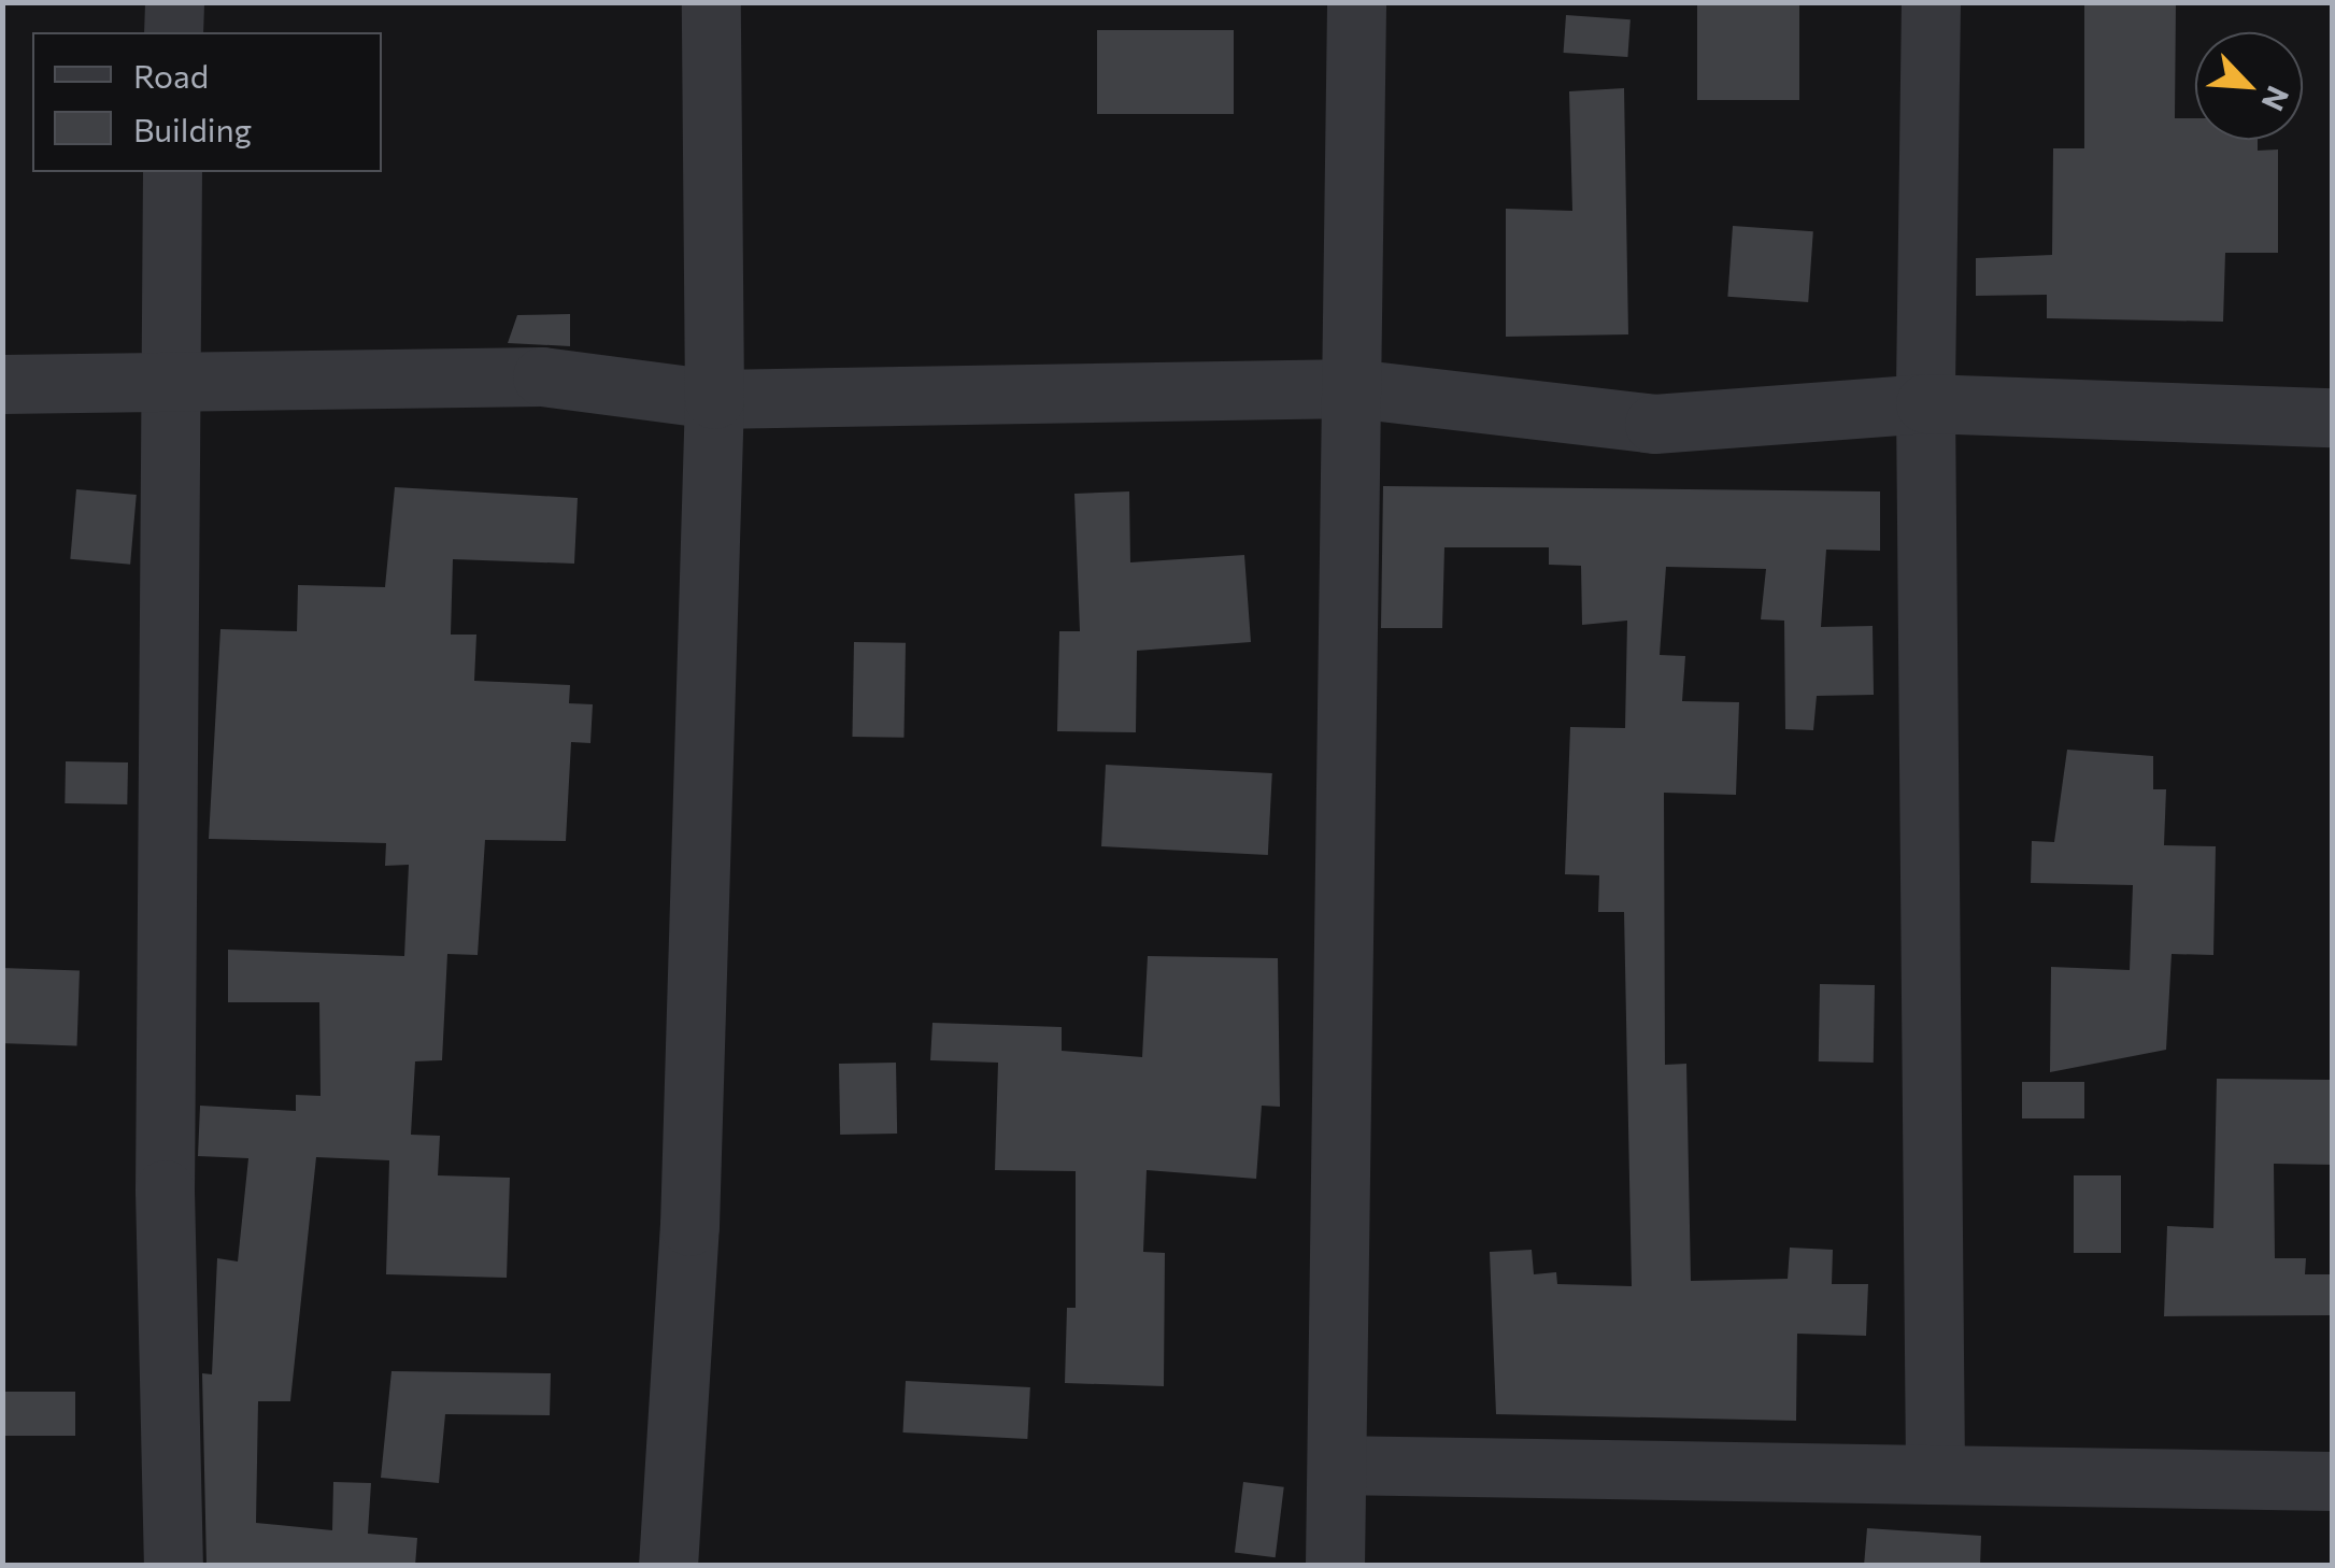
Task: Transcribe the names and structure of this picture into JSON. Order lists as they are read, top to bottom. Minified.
{"legend":["Road","Building"],"north":"bottom right"}
